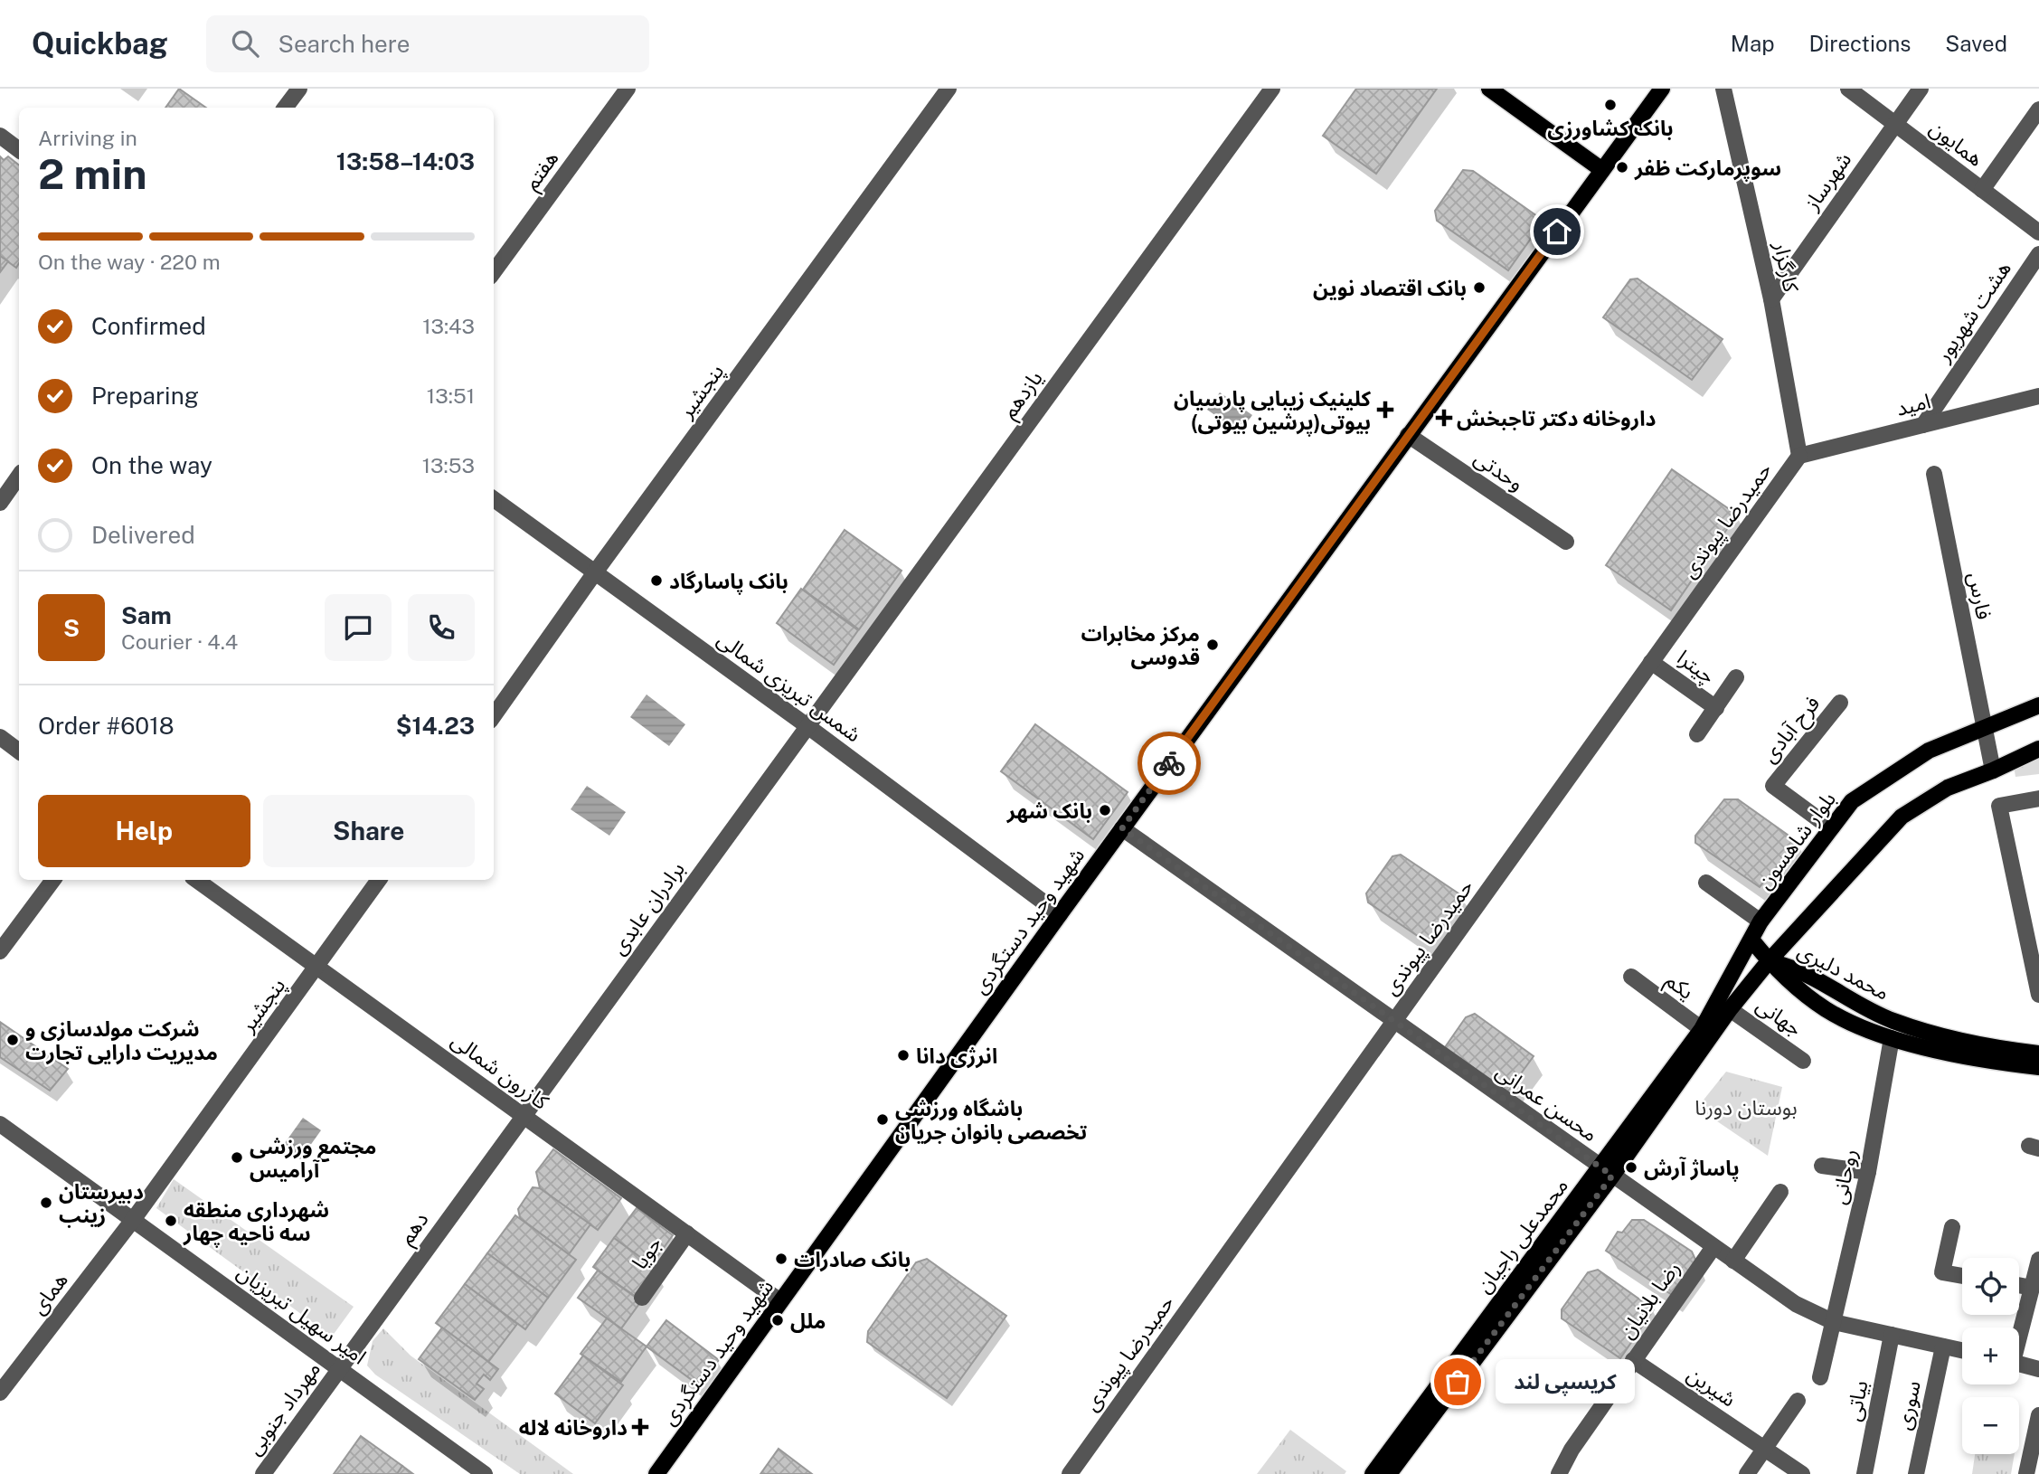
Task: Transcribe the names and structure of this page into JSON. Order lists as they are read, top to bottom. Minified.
{"streets":{"main road":["بلوار شاهسون","شهید وحید دستگردی","محمد دلیری","محمدعلی راجیان"],"street":["همایون","هفتم","شهرساز","کارگزار","هشت شهریور","پنجشیر","یازدهم","امید","وحدتی","حمیدرضا پیوندی","فارس","چیترا","شمس تبریزی شمالی","فرح آبادی","برادران عابدی","یکم","جهانی","کازرون شمالی","محسن عمرانی","روحانی","دهم","جویا","همای","رضا بلانیان","امیر سهیل تبریزیان","شیرین","بیاتی","سوری","مهرداد جنوبی"]},"crossings":[["همایون","شهرساز"],["شهرساز","کارگزار"],["کارگزار","امید"],["کارگزار","حمیدرضا پیوندی"],["هشت شهریور","امید"],["پنجشیر","شمس تبریزی شمالی"],["پنجشیر","کازرون شمالی"],["پنجشیر","همای"],["پنجشیر","امیر سهیل تبریزیان"],["یازدهم","شمس تبریزی شمالی"],["یازدهم","برادران عابدی"],["امید","حمیدرضا پیوندی"],["وحدتی","شهید وحید دستگردی"],["حمیدرضا پیوندی","چیترا"],["حمیدرضا پیوندی","محسن عمرانی"],["فارس","بلوار شاهسون"],["شمس تبریزی شمالی","برادران عابدی"],["شمس تبریزی شمالی","شهید وحید دستگردی"],["فرح آبادی","بلوار شاهسون"],["بلوار شاهسون","محمدعلی راجیان"],["برادران عابدی","کازرون شمالی"],["برادران عابدی","دهم"],["شهید وحید دستگردی","کازرون شمالی"],["شهید وحید دستگردی","محسن عمرانی"],["محمد دلیری","روحانی"],["محمد دلیری","محمدعلی راجیان"],["یکم","محمدعلی راجیان"],["جهانی","محمدعلی راجیان"],["کازرون شمالی","دهم"],["کازرون شمالی","جویا"],["محسن عمرانی","روحانی"],["محسن عمرانی","محمدعلی راجیان"],["محسن عمرانی","رضا بلانیان"],["محسن عمرانی","بیاتی"],["محسن عمرانی","سوری"],["دهم","امیر سهیل تبریزیان"],["دهم","مهرداد جنوبی"],["همای","امیر سهیل تبریزیان"],["رضا بلانیان","شیرین"],["امیر سهیل تبریزیان","مهرداد جنوبی"]],"parks":["بوستان دورنا"],"places":{"other":["بانک کشاورزی","سوپرمارکت ظفر","بانک اقتصاد نوین","بانک پاسارگاد","مرکز مخابرات قدوسی","بانک شهر","شرکت مولدسازی و مدیریت دارایی تجارت","انرژی دانا","باشگاه ورزشی تخصصی بانوان جریان","مجتمع ورزشی آرامیس","پاساژ آرش","دبیرستان زینب","شهرداری منطقه سه ناحیه چهار","بانک صادرات","ملل","کریسپی لند"],"health":["کلینیک زیبایی پارسیان بیوتی(پرشین بیوتی)","داروخانه دکتر تاجبخش","داروخانه لاله"]},"page":{"header":"Quickbag","search":"Search here","nav":["Map","Directions","Saved"],"heading":["2 min","Arriving in","13:58–14:03"],"panel":["Sam","Courier · 4.4","Order #6018","$14.23"],"bar":"On the way · 220 m","list":[["Confirmed","13:43"],["Preparing","13:51"],["On the way","13:53"],"Delivered"],"round":"S","buttons":["Help","Share"],"map_buttons":["+","−"],"bubble":"کریسپی لند"}}
